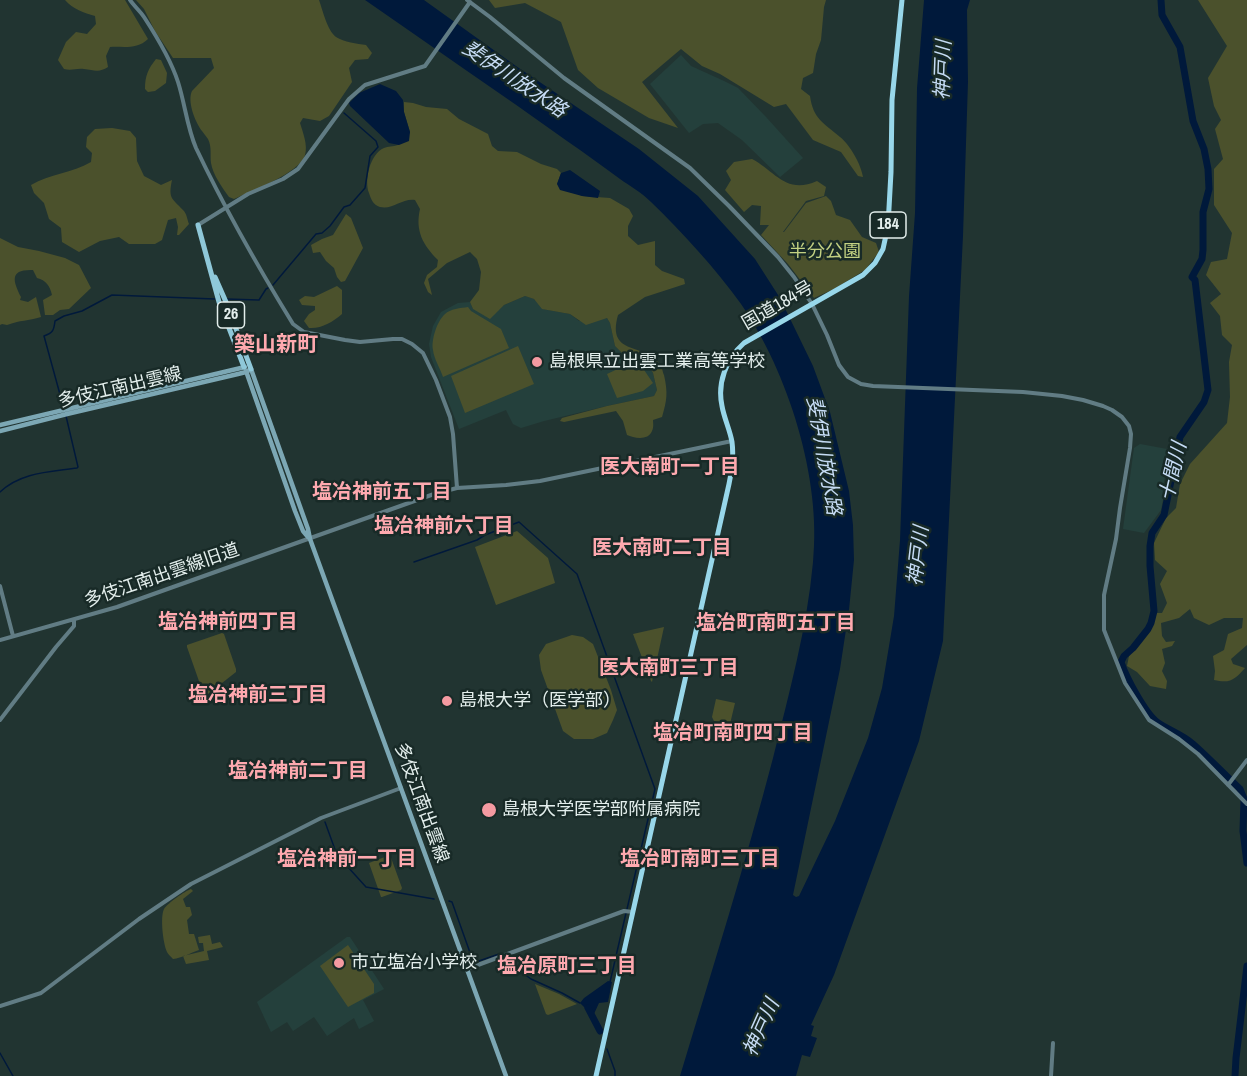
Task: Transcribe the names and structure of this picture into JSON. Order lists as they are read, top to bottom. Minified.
{"streets":{"highway":["184","国道184号"],"main road":["26","多伎江南出雲線"],"street":["多伎江南出雲線旧道"]},"crossings":[["国道184号","多伎江南出雲線旧道"],["26","多伎江南出雲線"],["多伎江南出雲線","多伎江南出雲線旧道"]],"districts":["築山新町","医大南町一丁目","塩冶神前五丁目","塩冶神前六丁目","医大南町二丁目","塩冶神前四丁目","塩冶町南町五丁目","医大南町三丁目","塩冶神前三丁目","塩冶町南町四丁目","塩冶神前二丁目","塩冶神前一丁目","塩冶町南町三丁目","塩冶原町三丁目"],"water":["神戸川","斐伊川放水路","十間川"],"parks":["半分公園"],"places":["島根県立出雲工業高等学校","島根大学（医学部）","島根大学医学部附属病院","市立塩冶小学校"]}
